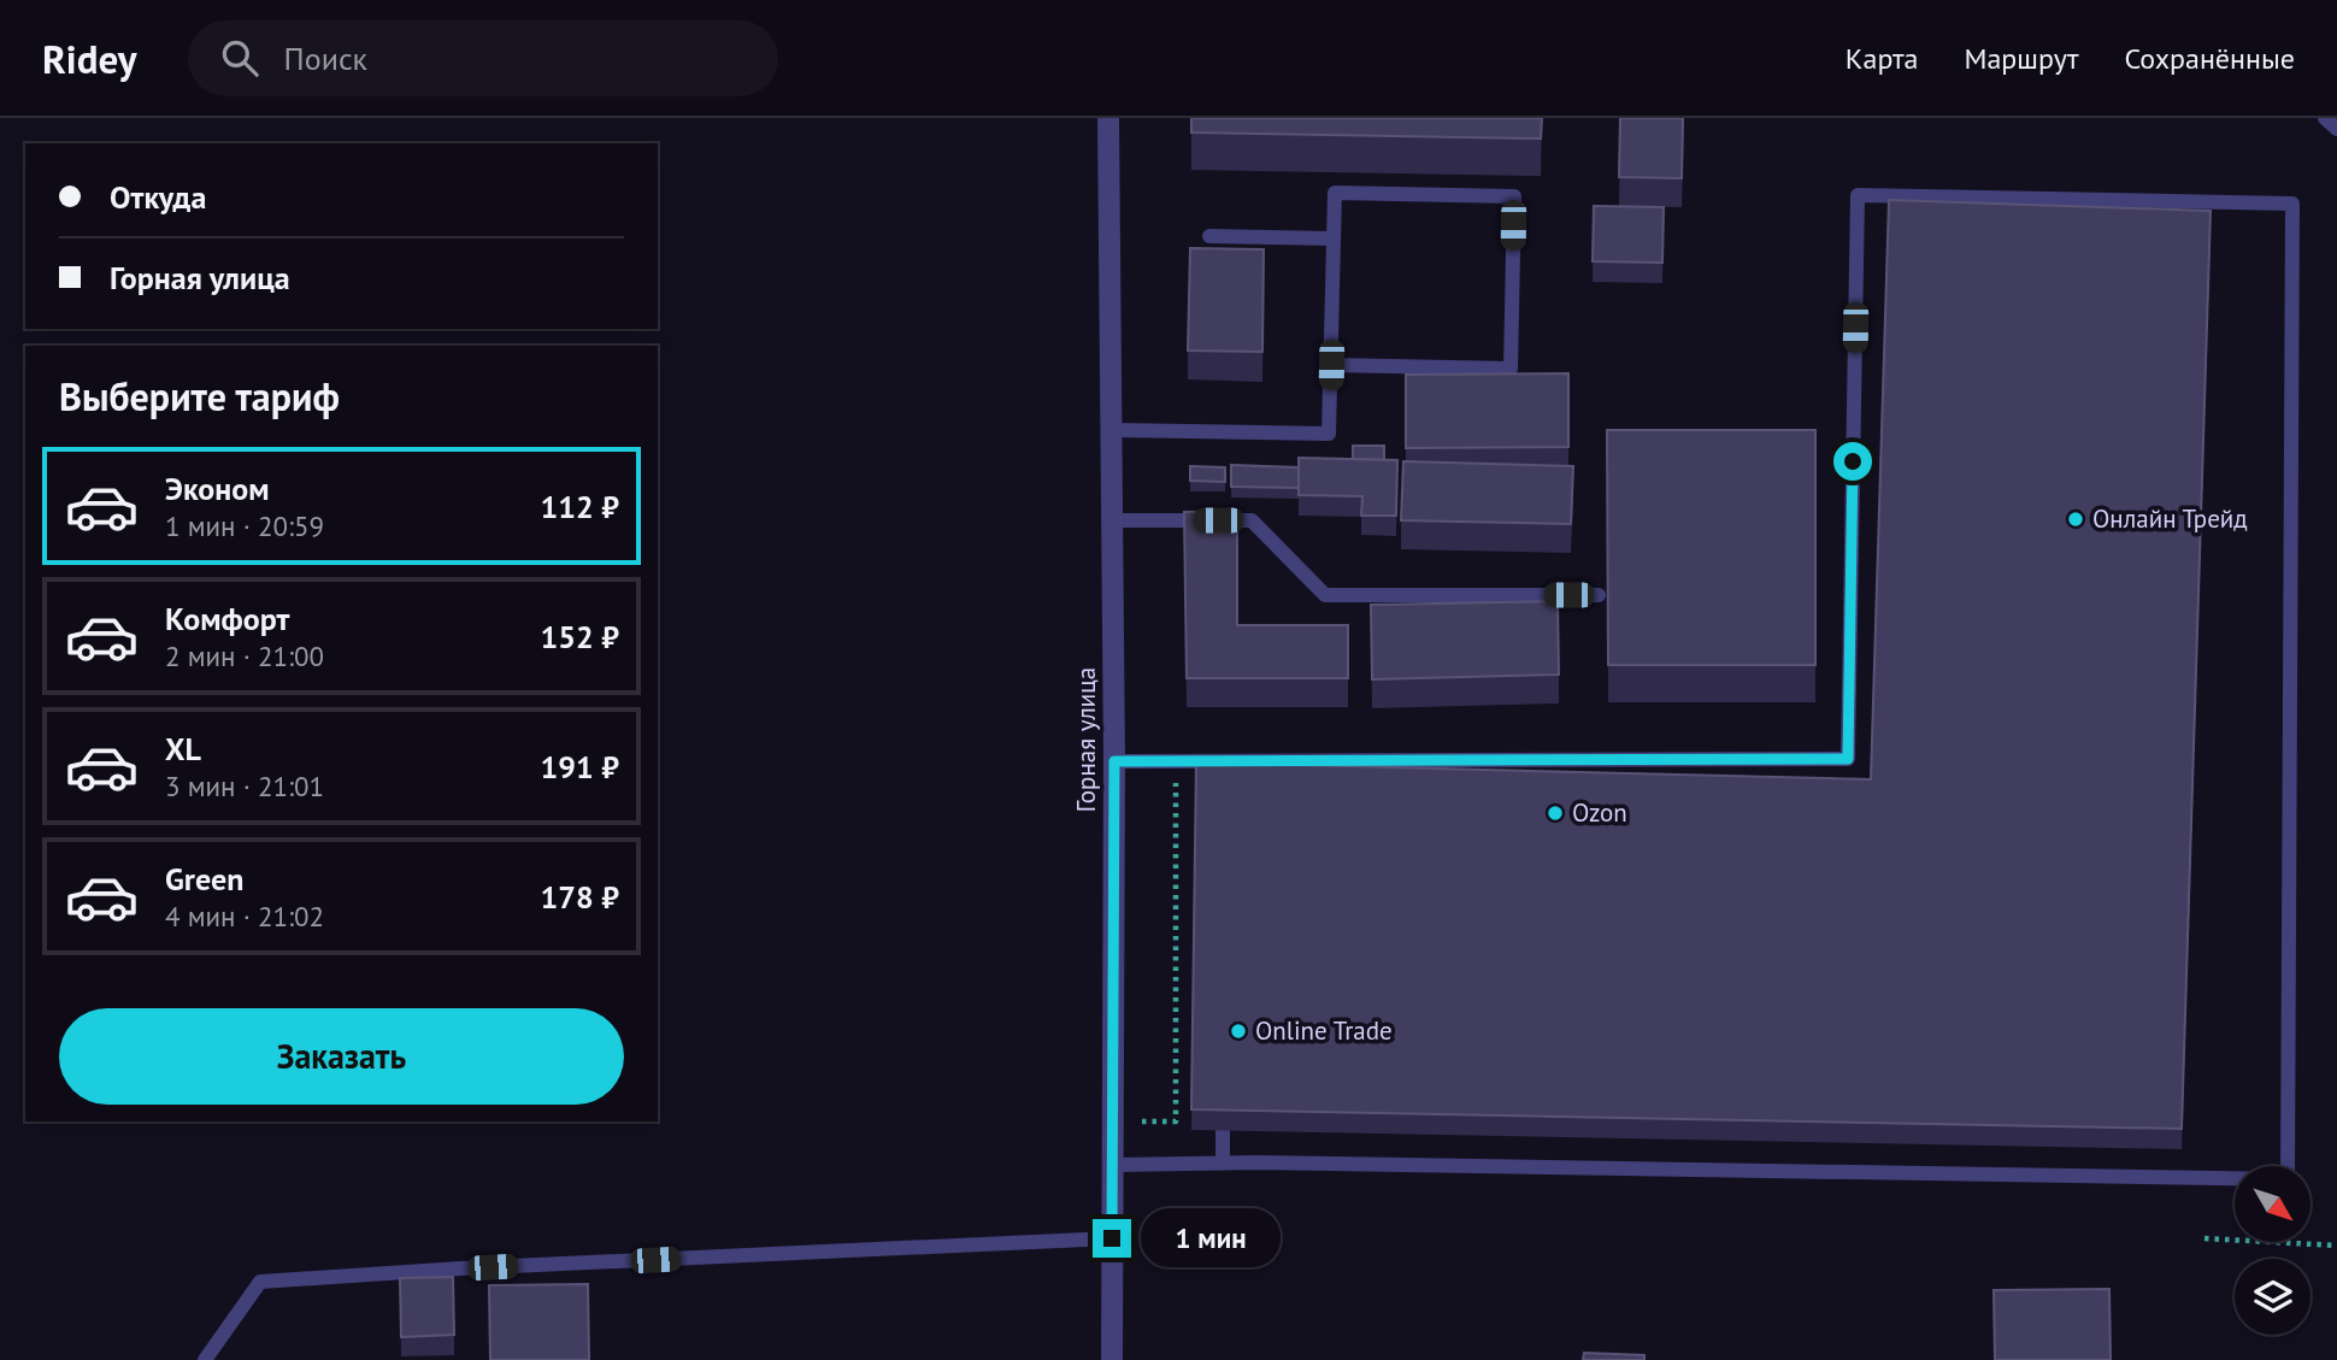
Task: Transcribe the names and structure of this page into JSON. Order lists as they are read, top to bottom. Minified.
{"streets":{"street":["Горная улица"]},"places":["Онлайн Трейд","Ozon","Online Trade"],"north":"bottom right","page":{"header":"Ridey","search":"Поиск","nav":["Карта","Маршрут","Сохранённые"],"banner":["Откуда","Горная улица"],"heading":"Выберите тариф","list":[{"name":"Эконом","note":"1 мин · 20:59","value":"112 ₽"},{"name":"Комфорт","note":"2 мин · 21:00","value":"152 ₽"},{"name":"XL","note":"3 мин · 21:01","value":"191 ₽"},{"name":"Green","note":"4 мин · 21:02","value":"178 ₽"}],"buttons":"Заказать","bubble":"1 мин"}}
